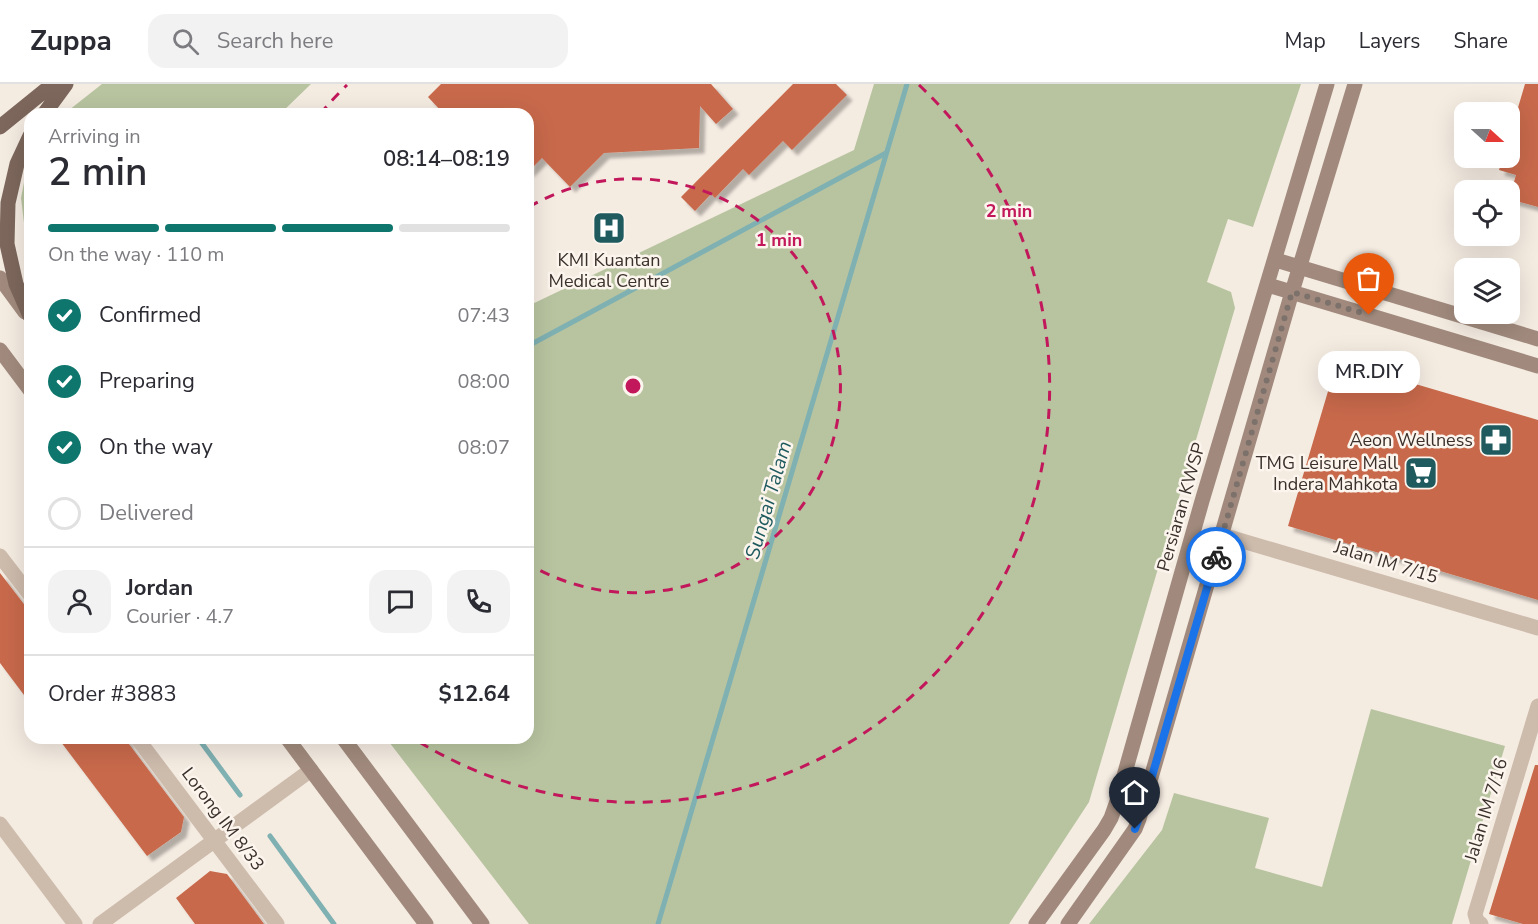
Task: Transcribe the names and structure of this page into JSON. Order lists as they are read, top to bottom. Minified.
{"streets":{"street":["Persiaran KWSP","Jalan IM 7/15","Jalan IM 7/16","Lorong IM 8/33"]},"water":["Sungai Talam"],"places":{"hospital":["KMI Kuantan Medical Centre"],"other":["MR.DIY"],"pharmacy":["Aeon Wellness"],"supermarket":["TMG Leisure Mall Indera Mahkota"]},"north":"right","page":{"header":"Zuppa","search":"Search here","nav":["Map","Layers","Share"],"heading":["2 min","Arriving in","08:14–08:19"],"panel":["Jordan","Courier · 4.7","Order #3883","$12.64"],"bar":"On the way · 110 m","list":[["Confirmed","07:43"],["Preparing","08:00"],["On the way","08:07"],"Delivered"],"bubble":"MR.DIY"},"rings":["2 min","1 min"]}
